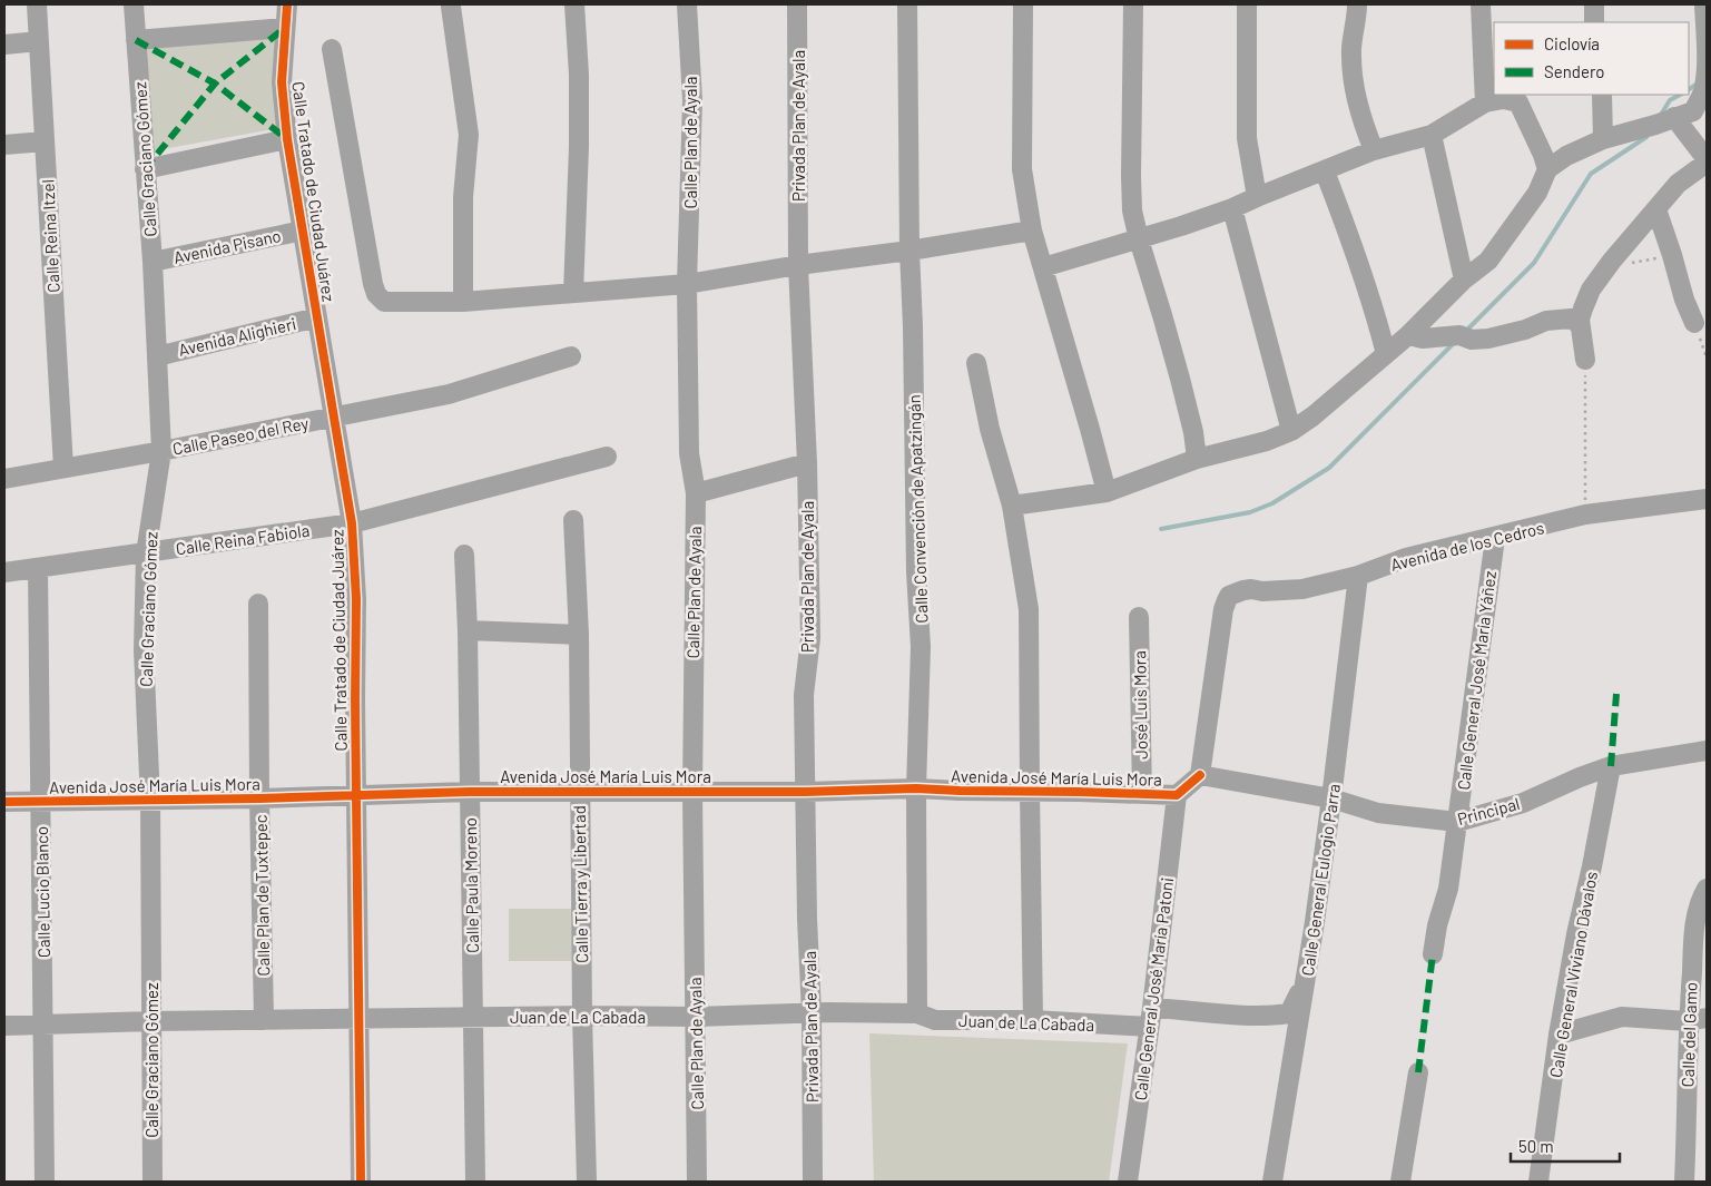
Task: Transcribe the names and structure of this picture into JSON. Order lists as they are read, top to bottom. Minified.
{"streets":{"street":["Privada Plan de Ayala","Calle Plan de Ayala","Calle Graciano Gómez","Calle Tratado de Ciudad Juárez","Calle Reina Itzel","Avenida Pisano","Avenida Alighieri","Calle Paseo del Rey","Calle Convención de Apatzingán","Calle Reina Fabiola","Avenida de los Cedros","Calle General José María Yáñez","José Luis Mora","Avenida José María Luis Mora","Principal","Calle General Eulogio Parra","Calle Tierra y Libertad","Calle Paula Moreno","Calle Lucio Blanco","Calle Plan de Tuxtepec","Calle General Viviano Dávalos","Calle General José María Patoni","Juan de La Cabada","Calle del Gamo"]},"crossings":[["Privada Plan de Ayala","Avenida José María Luis Mora"],["Privada Plan de Ayala","Juan de La Cabada"],["Calle Plan de Ayala","Avenida José María Luis Mora"],["Calle Plan de Ayala","Juan de La Cabada"],["Calle Graciano Gómez","Avenida Pisano"],["Calle Graciano Gómez","Avenida Alighieri"],["Calle Graciano Gómez","Calle Paseo del Rey"],["Calle Graciano Gómez","Calle Reina Fabiola"],["Calle Graciano Gómez","Avenida José María Luis Mora"],["Calle Graciano Gómez","Juan de La Cabada"],["Calle Tratado de Ciudad Juárez","Avenida Pisano"],["Calle Tratado de Ciudad Juárez","Avenida Alighieri"],["Calle Tratado de Ciudad Juárez","Calle Paseo del Rey"],["Calle Tratado de Ciudad Juárez","Calle Reina Fabiola"],["Calle Tratado de Ciudad Juárez","Avenida José María Luis Mora"],["Calle Tratado de Ciudad Juárez","Juan de La Cabada"],["Calle Reina Itzel","Calle Paseo del Rey"],["Calle Convención de Apatzingán","Avenida José María Luis Mora"],["Calle Convención de Apatzingán","Juan de La Cabada"],["Calle Reina Fabiola","Calle Lucio Blanco"],["Avenida de los Cedros","Calle General José María Yáñez"],["Avenida de los Cedros","Avenida José María Luis Mora"],["Avenida de los Cedros","Principal"],["Avenida de los Cedros","Calle General Eulogio Parra"],["Calle General José María Yáñez","Principal"],["José Luis Mora","Avenida José María Luis Mora"],["Avenida José María Luis Mora","Principal"],["Avenida José María Luis Mora","Calle Tierra y Libertad"],["Avenida José María Luis Mora","Calle Paula Moreno"],["Avenida José María Luis Mora","Calle Lucio Blanco"],["Avenida José María Luis Mora","Calle Plan de Tuxtepec"],["Avenida José María Luis Mora","Calle General José María Patoni"],["Principal","Calle General Eulogio Parra"],["Principal","Calle General Viviano Dávalos"],["Calle General Eulogio Parra","Juan de La Cabada"],["Calle Tierra y Libertad","Juan de La Cabada"],["Calle Paula Moreno","Juan de La Cabada"],["Calle Lucio Blanco","Juan de La Cabada"],["Calle Plan de Tuxtepec","Juan de La Cabada"],["Calle General José María Patoni","Juan de La Cabada"]],"legend":["Ciclovía","Sendero"],"scale_bar":"50 m"}
